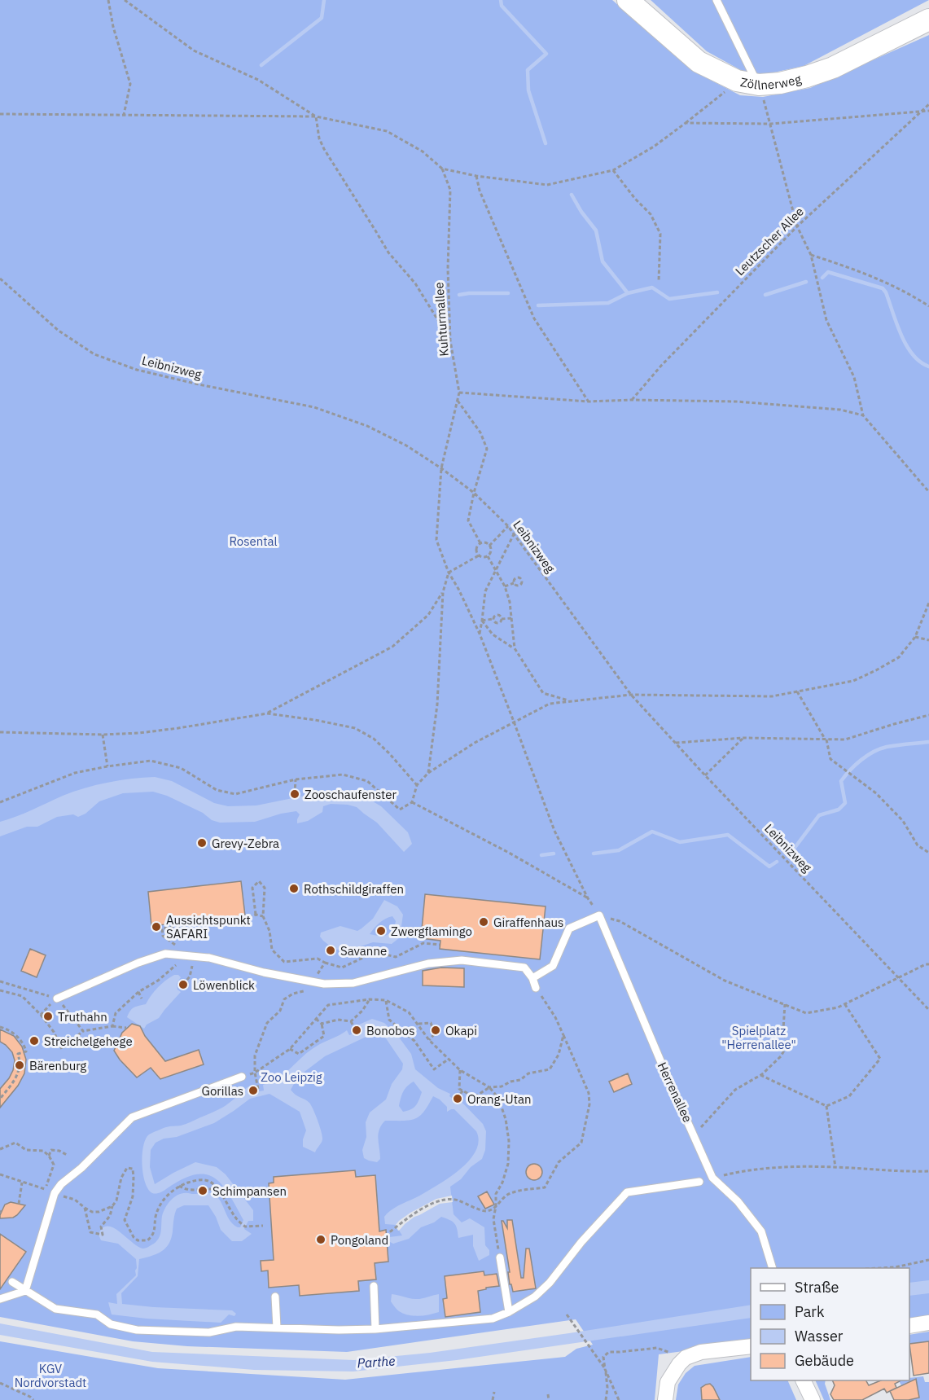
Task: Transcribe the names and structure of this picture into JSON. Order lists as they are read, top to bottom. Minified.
{"streets":{"main road":["Zöllnerweg"],"lane":["Herrenallee"],"path":["Leutzscher Allee","Kuhturmallee","Leibnizweg"]},"crossings":[["Kuhturmallee","Leibnizweg"]],"water":["Parthe"],"parks":["Rosental","Spielplatz \"Herrenallee\"","Zoo Leipzig","KGV Nordvorstadt"],"places":["Zooschaufenster","Grevy-Zebra","Rothschildgiraffen","Giraffenhaus","Aussichtspunkt SAFARI","Zwergflamingo","Savanne","Löwenblick","Truthahn","Bonobos","Okapi","Streichelgehege","Bärenburg","Gorillas","Orang-Utan","Schimpansen","Pongoland"],"legend":["Straße","Park","Wasser","Gebäude"]}
